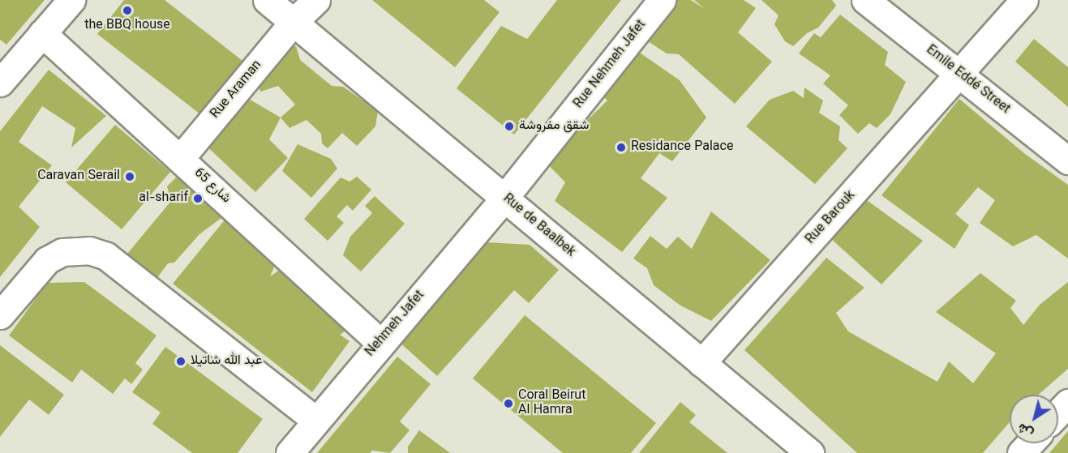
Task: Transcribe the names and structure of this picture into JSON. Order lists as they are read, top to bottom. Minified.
{"streets":{"street":["Rue Nehmeh Jafet","Emile Eddé Street","Rue Araman","شارع 65","Rue Barouk","Rue de Baalbek","Nehmeh Jafet"]},"crossings":[["Rue Nehmeh Jafet","Rue de Baalbek"],["Rue Nehmeh Jafet","Nehmeh Jafet"],["Emile Eddé Street","Rue Barouk"],["Rue Araman","شارع 65"],["Rue Araman","Rue de Baalbek"],["شارع 65","Nehmeh Jafet"],["Rue Barouk","Rue de Baalbek"],["Rue de Baalbek","Nehmeh Jafet"]],"places":["the BBQ house","شقق مفروشة","Residance Palace","Caravan Serail","al-sharif","عبد الله شاتيلا","Coral Beirut Al Hamra"],"north":"bottom left"}
